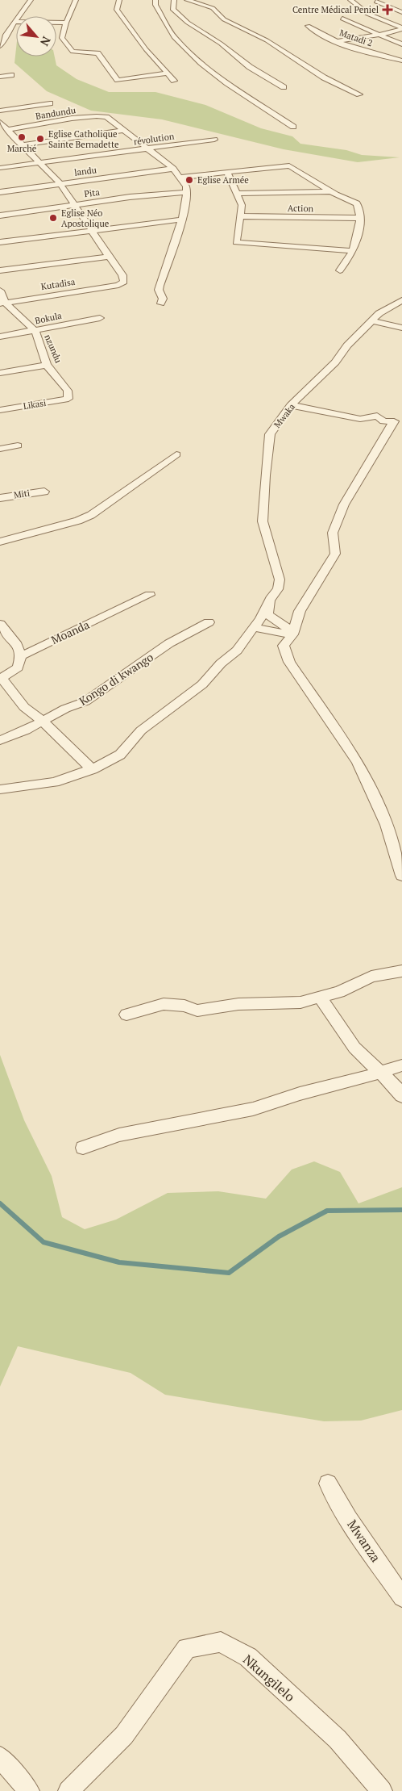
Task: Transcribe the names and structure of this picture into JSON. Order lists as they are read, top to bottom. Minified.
{"streets":{"street":["Matadi 2","Bandundu","révolution","landu","Pita","Action","Kutadisa","Bokula","nzundu","Likasi","Mwaka","Miti","Moanda","Kongo di kwango","Mwanza","Nkungilelo"]},"crossings":[["Kutadisa","nzundu"],["Bokula","nzundu"],["nzundu","Likasi"]],"places":{"health":["Centre Médical Peniel"],"other":["Marché","Eglise Catholique Sainte Bernadette","Eglise Armée","Eglise Néo Apostolique"]},"north":"bottom right"}
